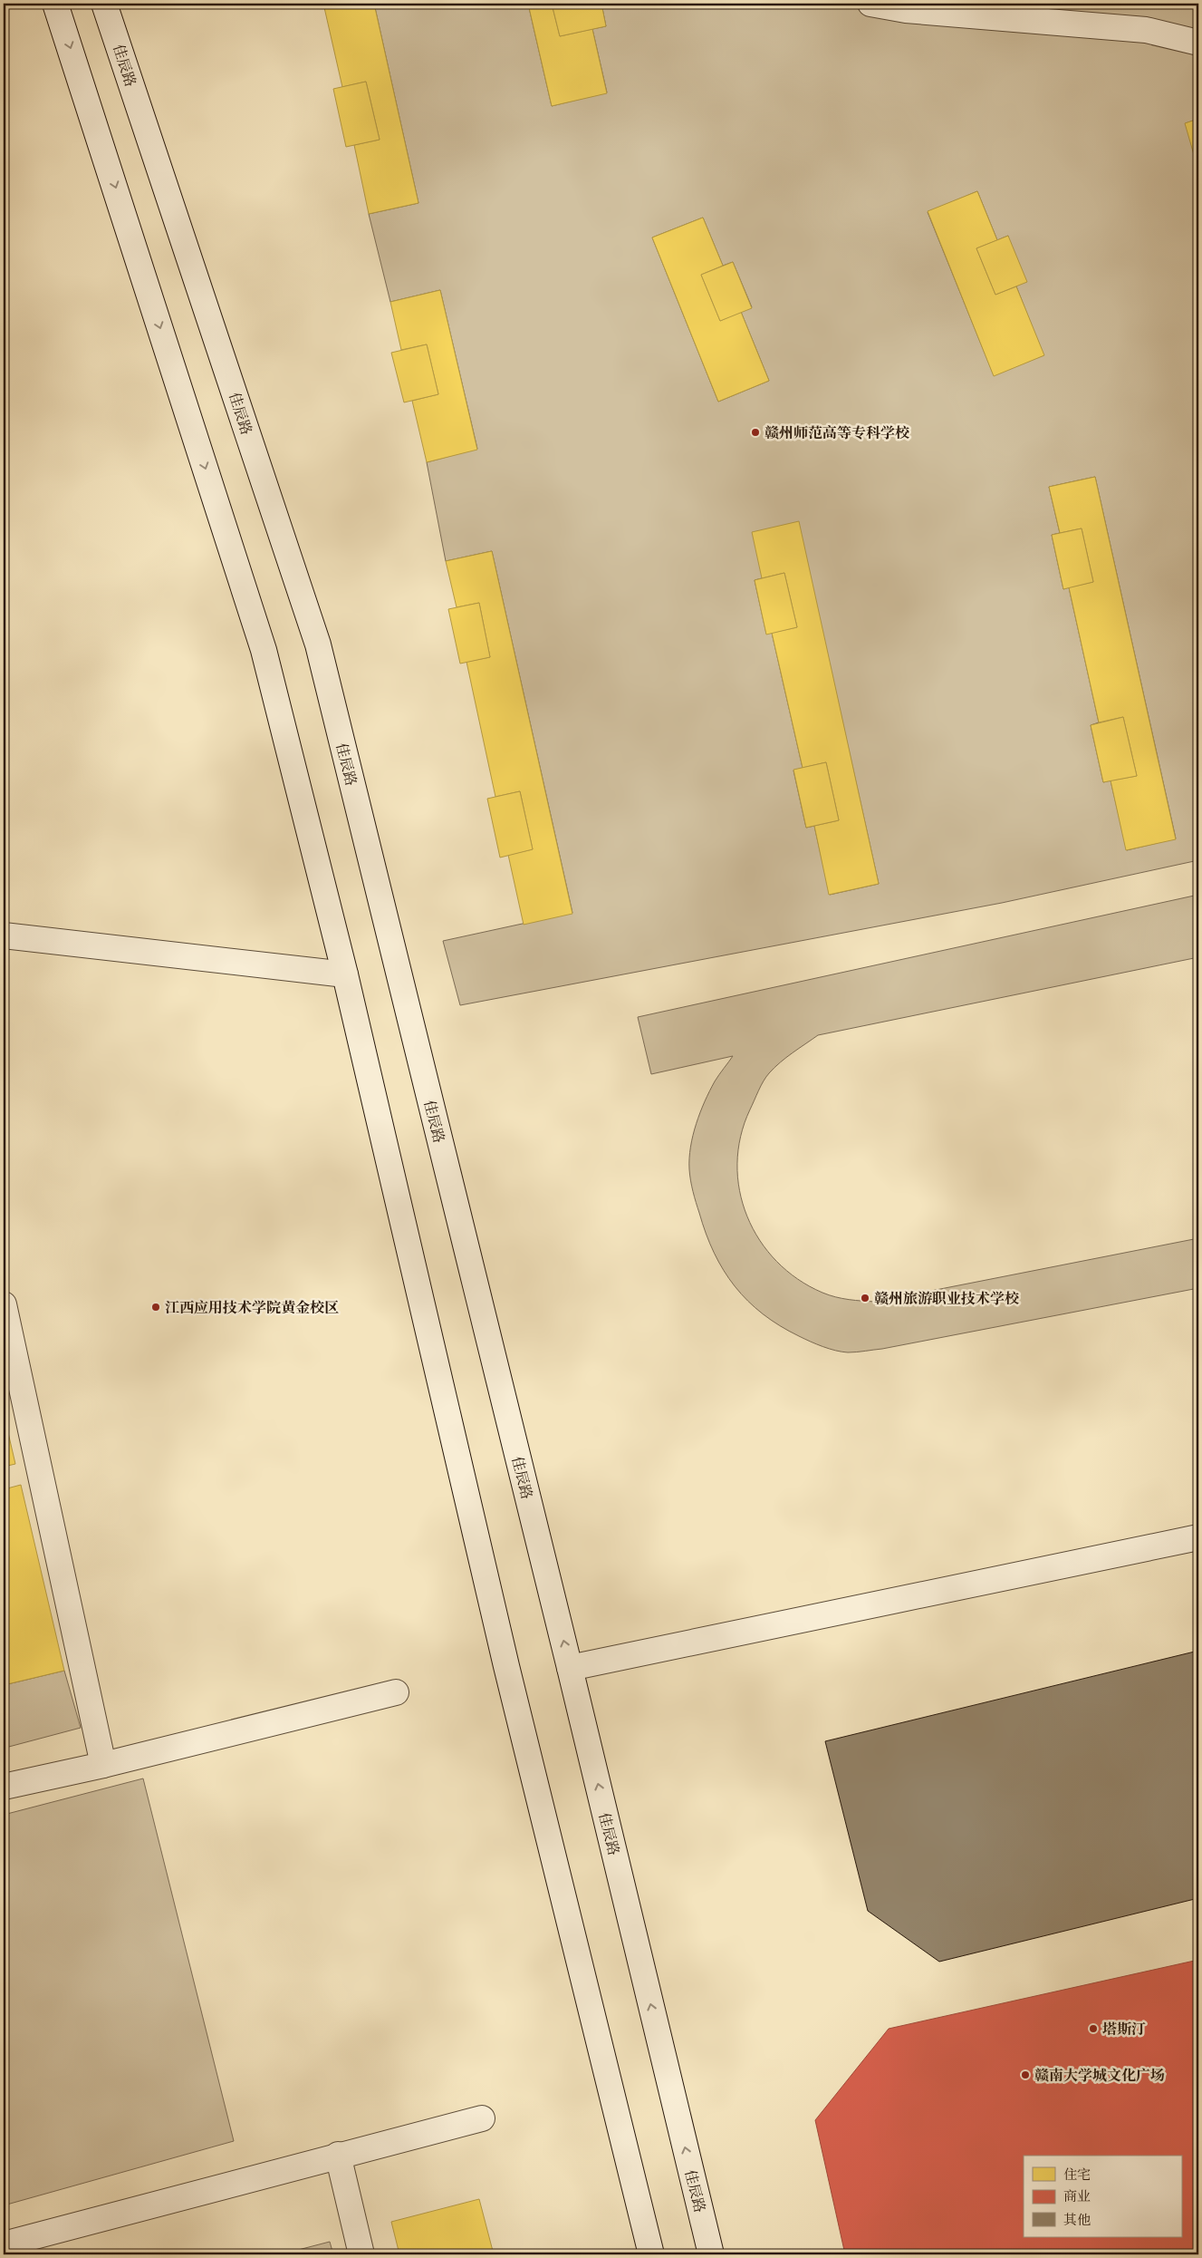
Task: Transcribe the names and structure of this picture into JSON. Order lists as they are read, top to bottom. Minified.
{"streets":{"main road":["佳辰路"]},"places":["赣州师范高等专科学校","赣州旅游职业技术学校","江西应用技术学院黄金校区","塔斯汀","赣南大学城文化广场"],"legend":["住宅","商业","其他"]}
